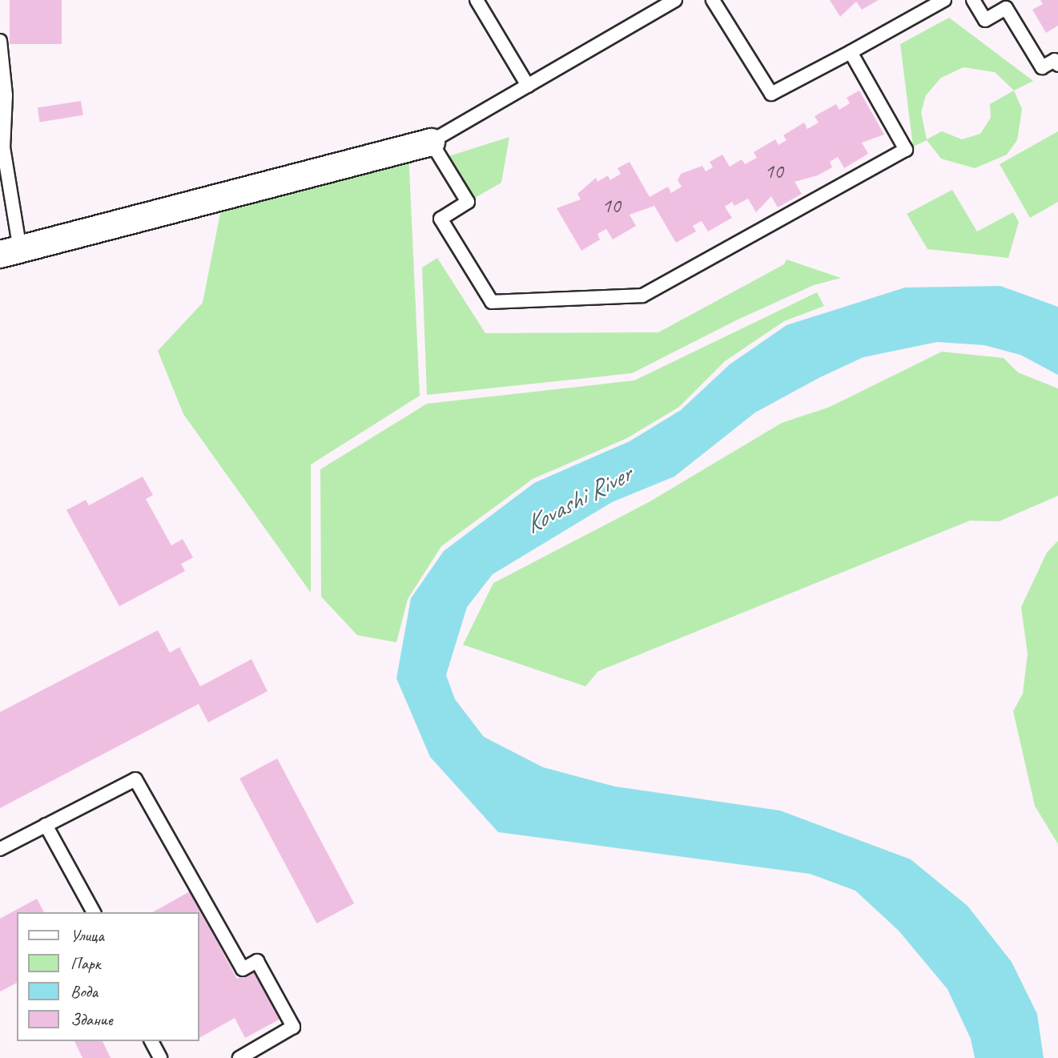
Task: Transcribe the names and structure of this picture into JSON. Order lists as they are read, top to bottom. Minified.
{"water":["Kovashi River"],"house_numbers":["10","10"],"legend":["Улица","Парк","Вода","Здание"]}
